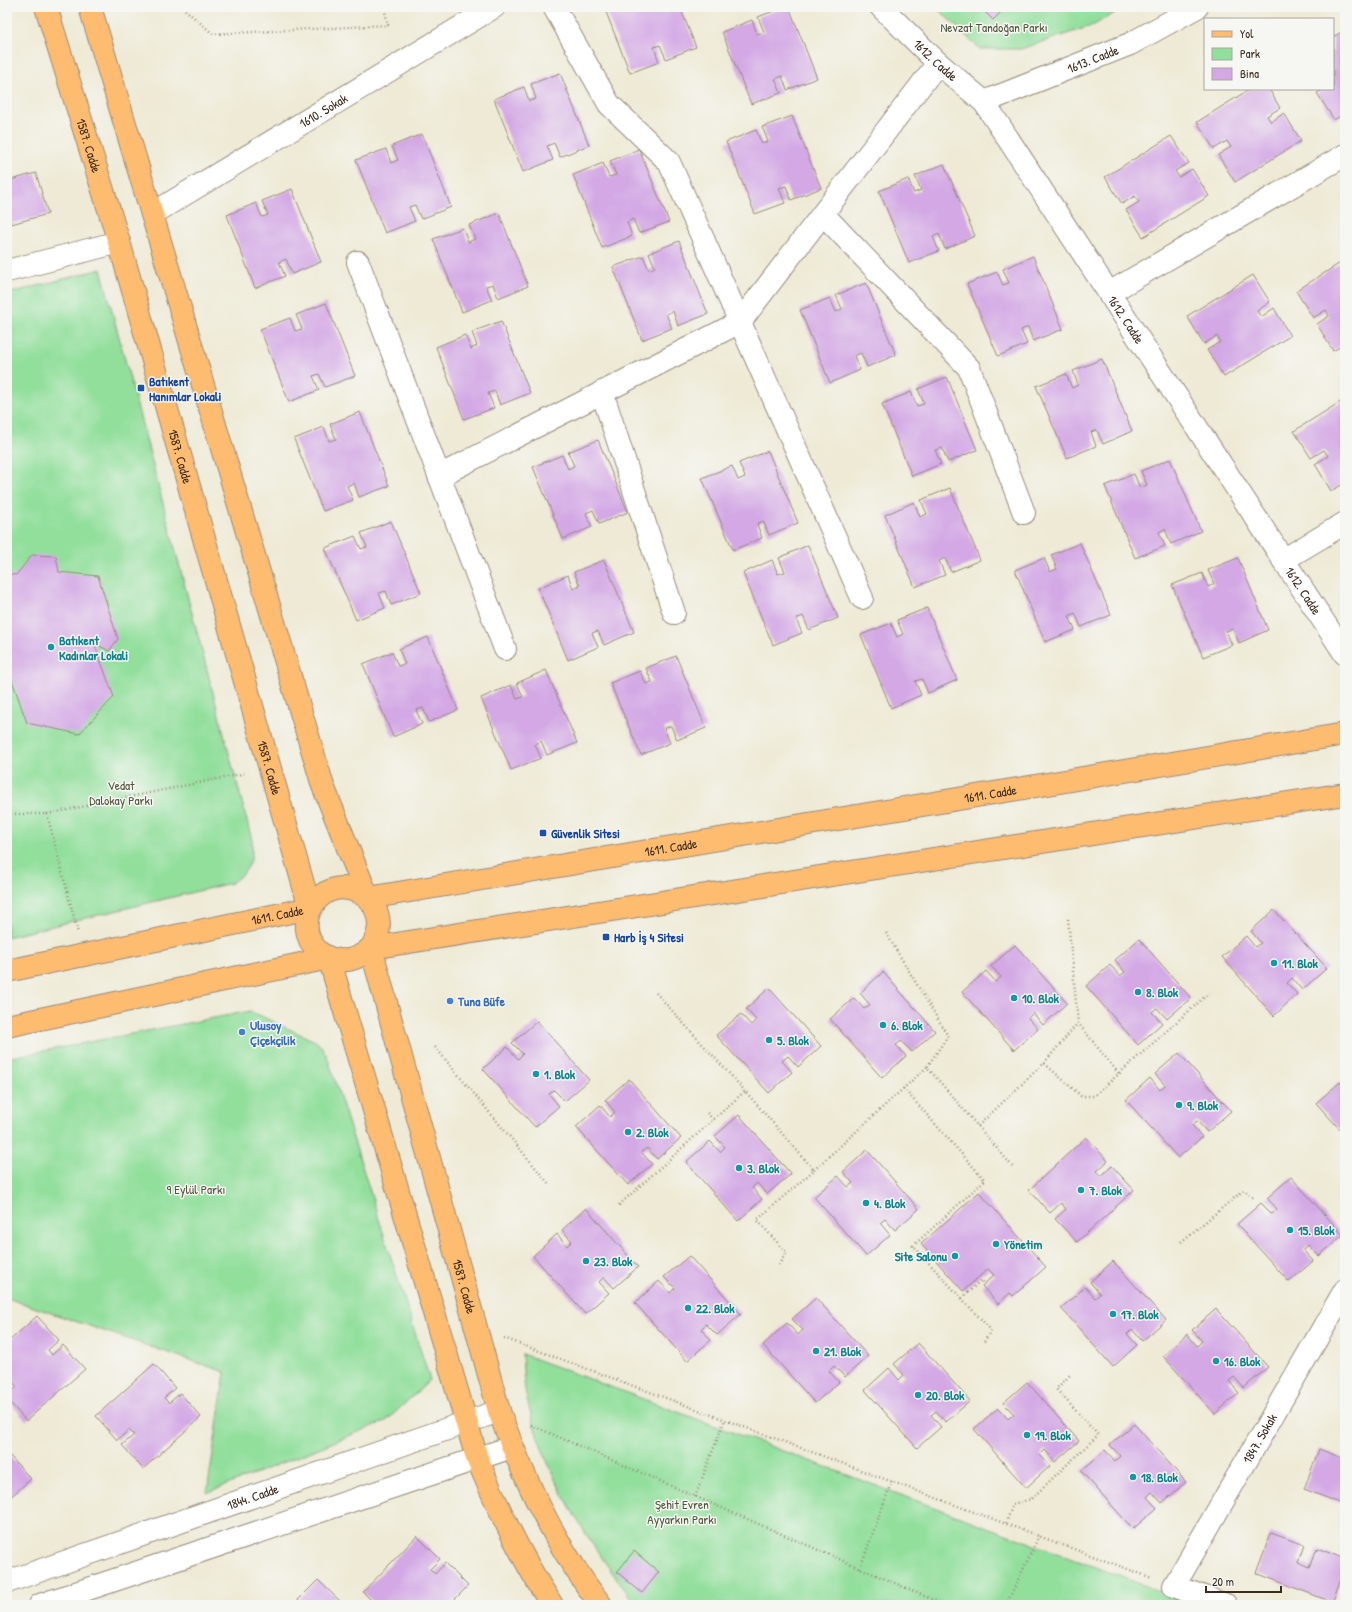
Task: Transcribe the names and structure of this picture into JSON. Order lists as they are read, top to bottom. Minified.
{"streets":{"main road":["1587. Cadde","1611. Cadde"],"street":["1612. Cadde","1613. Cadde","1610. Sokak","1847. Sokak","1844. Cadde"]},"crossings":[["1612. Cadde","1613. Cadde"],["1587. Cadde","1611. Cadde"],["1587. Cadde","1844. Cadde"]],"parks":["Nevzat Tandoğan Parkı","Vedat Dalokay Parkı","9 Eylül Parkı","Şehit Evren Ayyarkın Parkı"],"places":{"transit":["Batıkent Hanımlar Lokali","Güvenlik Sitesi","Harb İş 4 Sitesi"],"other":["Batıkent Kadınlar Lokali","11. Blok","8. Blok","10. Blok","Tuna Büfe","6. Blok","Ulusoy Çiçekçilik","5. Blok","1. Blok","9. Blok","2. Blok","3. Blok","7. Blok","4. Blok","15. Blok","Yönetim","Site Salonu","23. Blok","22. Blok","17. Blok","21. Blok","16. Blok","20. Blok","19. Blok","18. Blok"]},"legend":["Yol","Park","Bina"],"scale_bar":"20 m"}
